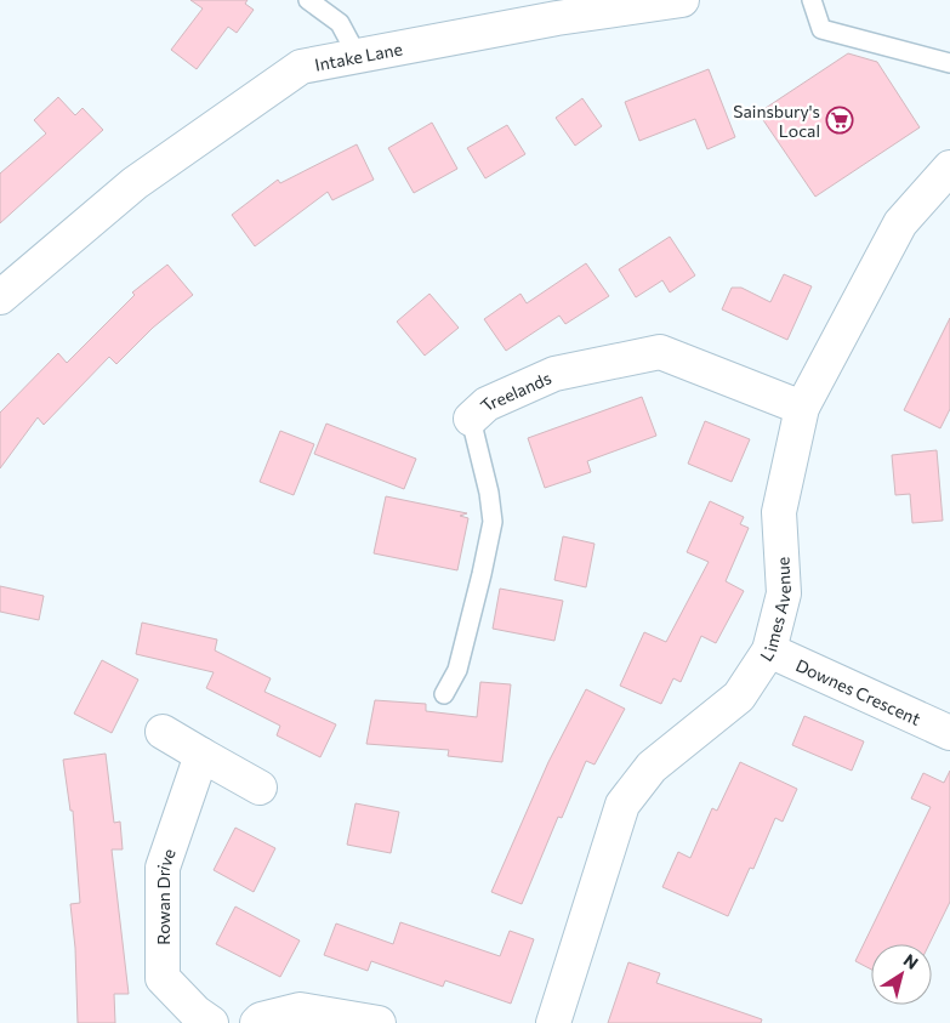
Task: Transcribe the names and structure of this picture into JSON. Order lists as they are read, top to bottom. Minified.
{"streets":{"street":["Intake Lane","Treelands","Limes Avenue","Downes Crescent","Rowan Drive"]},"crossings":[["Treelands","Limes Avenue"],["Limes Avenue","Downes Crescent"]],"places":{"supermarket":["Sainsbury's Local"]},"north":"top right"}
